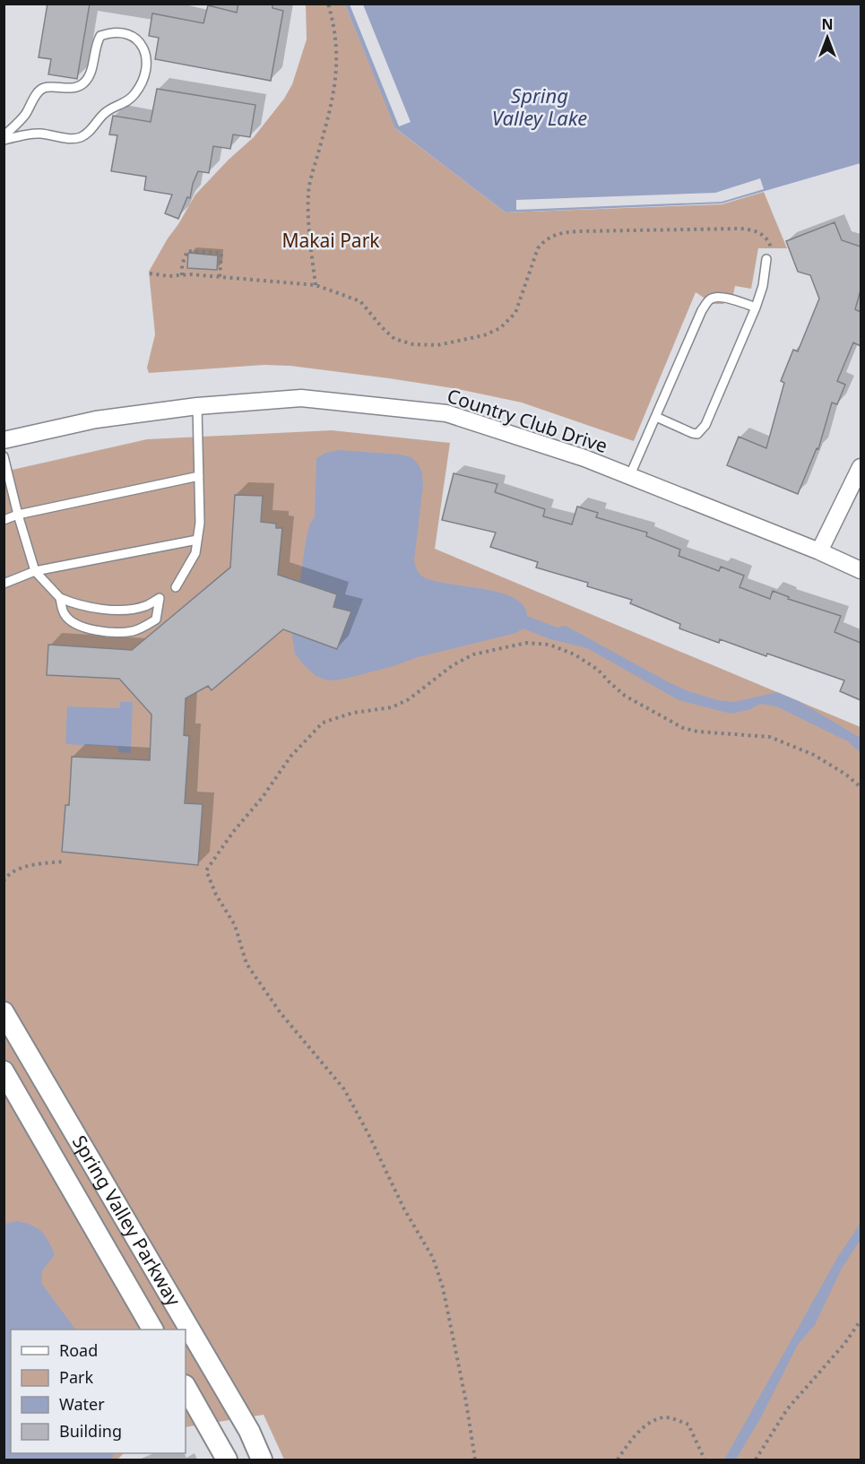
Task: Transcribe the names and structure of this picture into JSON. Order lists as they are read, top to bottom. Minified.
{"streets":{"street":["Country Club Drive","Spring Valley Parkway"]},"water":["Spring Valley Lake"],"parks":["Makai Park"],"legend":["Road","Park","Water","Building"],"north":"top"}
